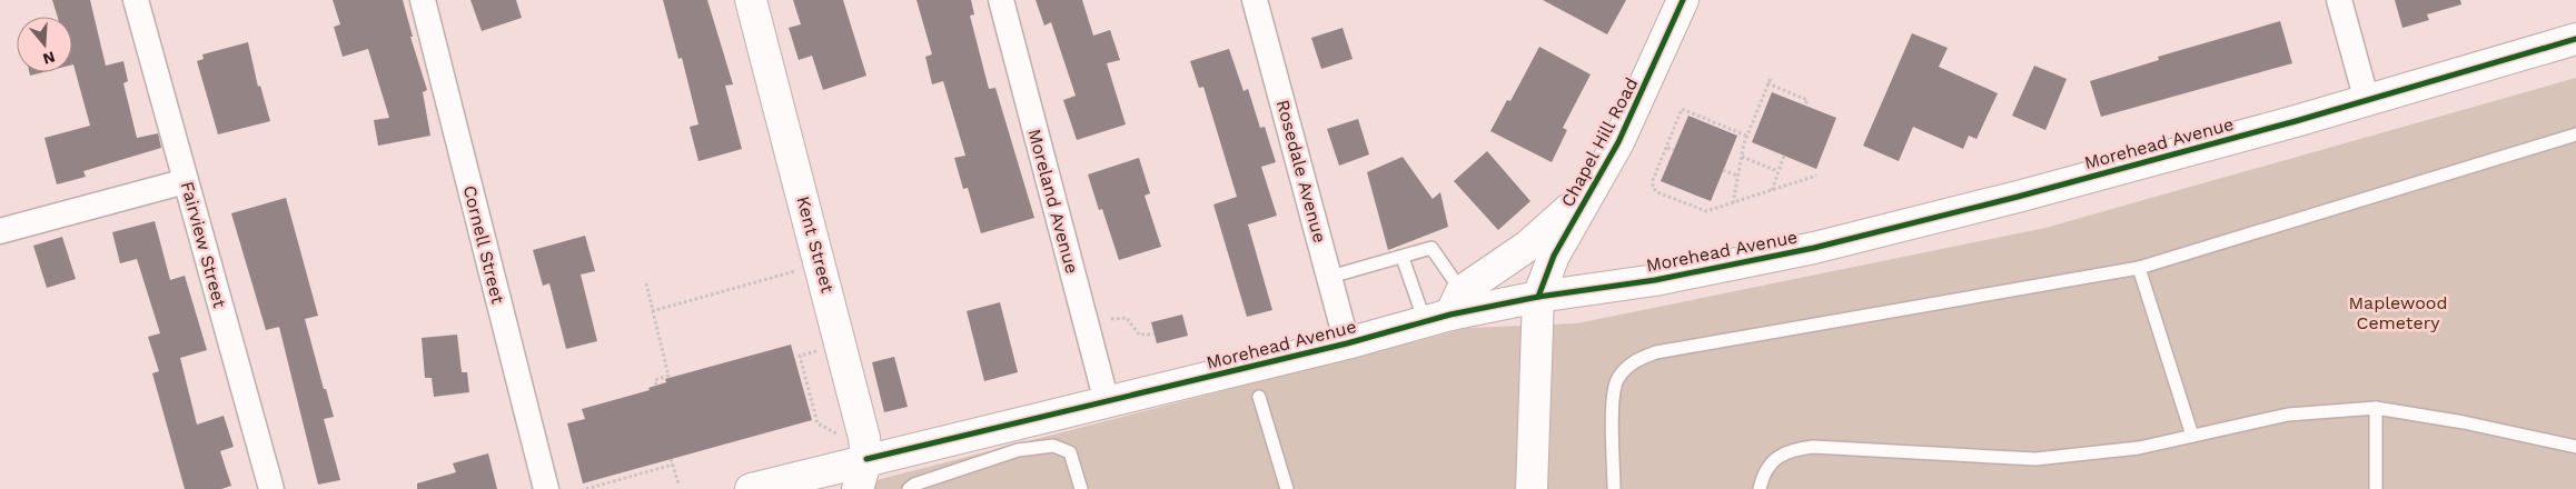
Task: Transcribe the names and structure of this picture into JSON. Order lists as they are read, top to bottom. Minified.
{"streets":{"street":["Chapel Hill Road","Morehead Avenue","Rosedale Avenue","Moreland Avenue","Fairview Street","Cornell Street","Kent Street"]},"crossings":[["Chapel Hill Road","Morehead Avenue"],["Morehead Avenue","Rosedale Avenue"],["Morehead Avenue","Moreland Avenue"],["Morehead Avenue","Kent Street"]],"parks":["Maplewood Cemetery"],"north":"bottom"}
